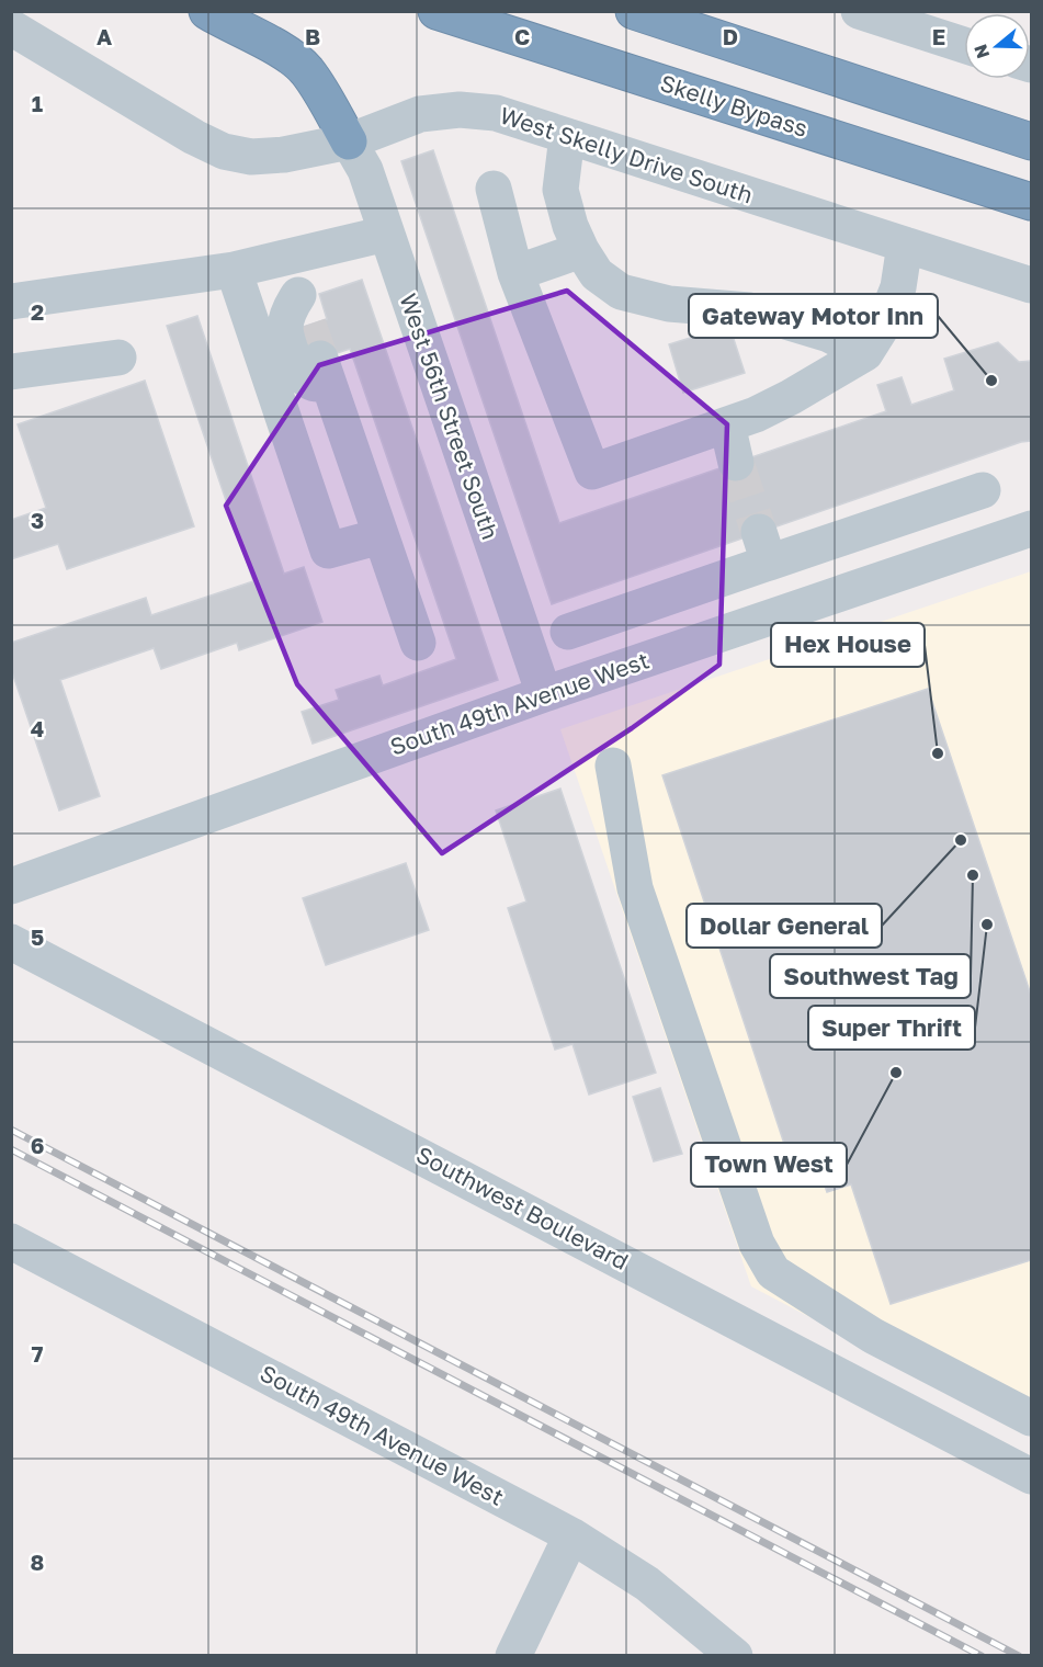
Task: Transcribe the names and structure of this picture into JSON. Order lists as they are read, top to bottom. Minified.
{"streets":{"highway":["Skelly Bypass"],"street":["West Skelly Drive South","West 56th Street South","South 49th Avenue West","Southwest Boulevard"]},"crossings":[["West Skelly Drive South","West 56th Street South"],["West 56th Street South","South 49th Avenue West"]],"places":["Gateway Motor Inn","Hex House","Dollar General","Southwest Tag","Super Thrift","Town West"],"north":"left","grid":{"columns":["A","B","C","D","E"],"rows":["1","2","3","4","5","6","7","8"]}}
